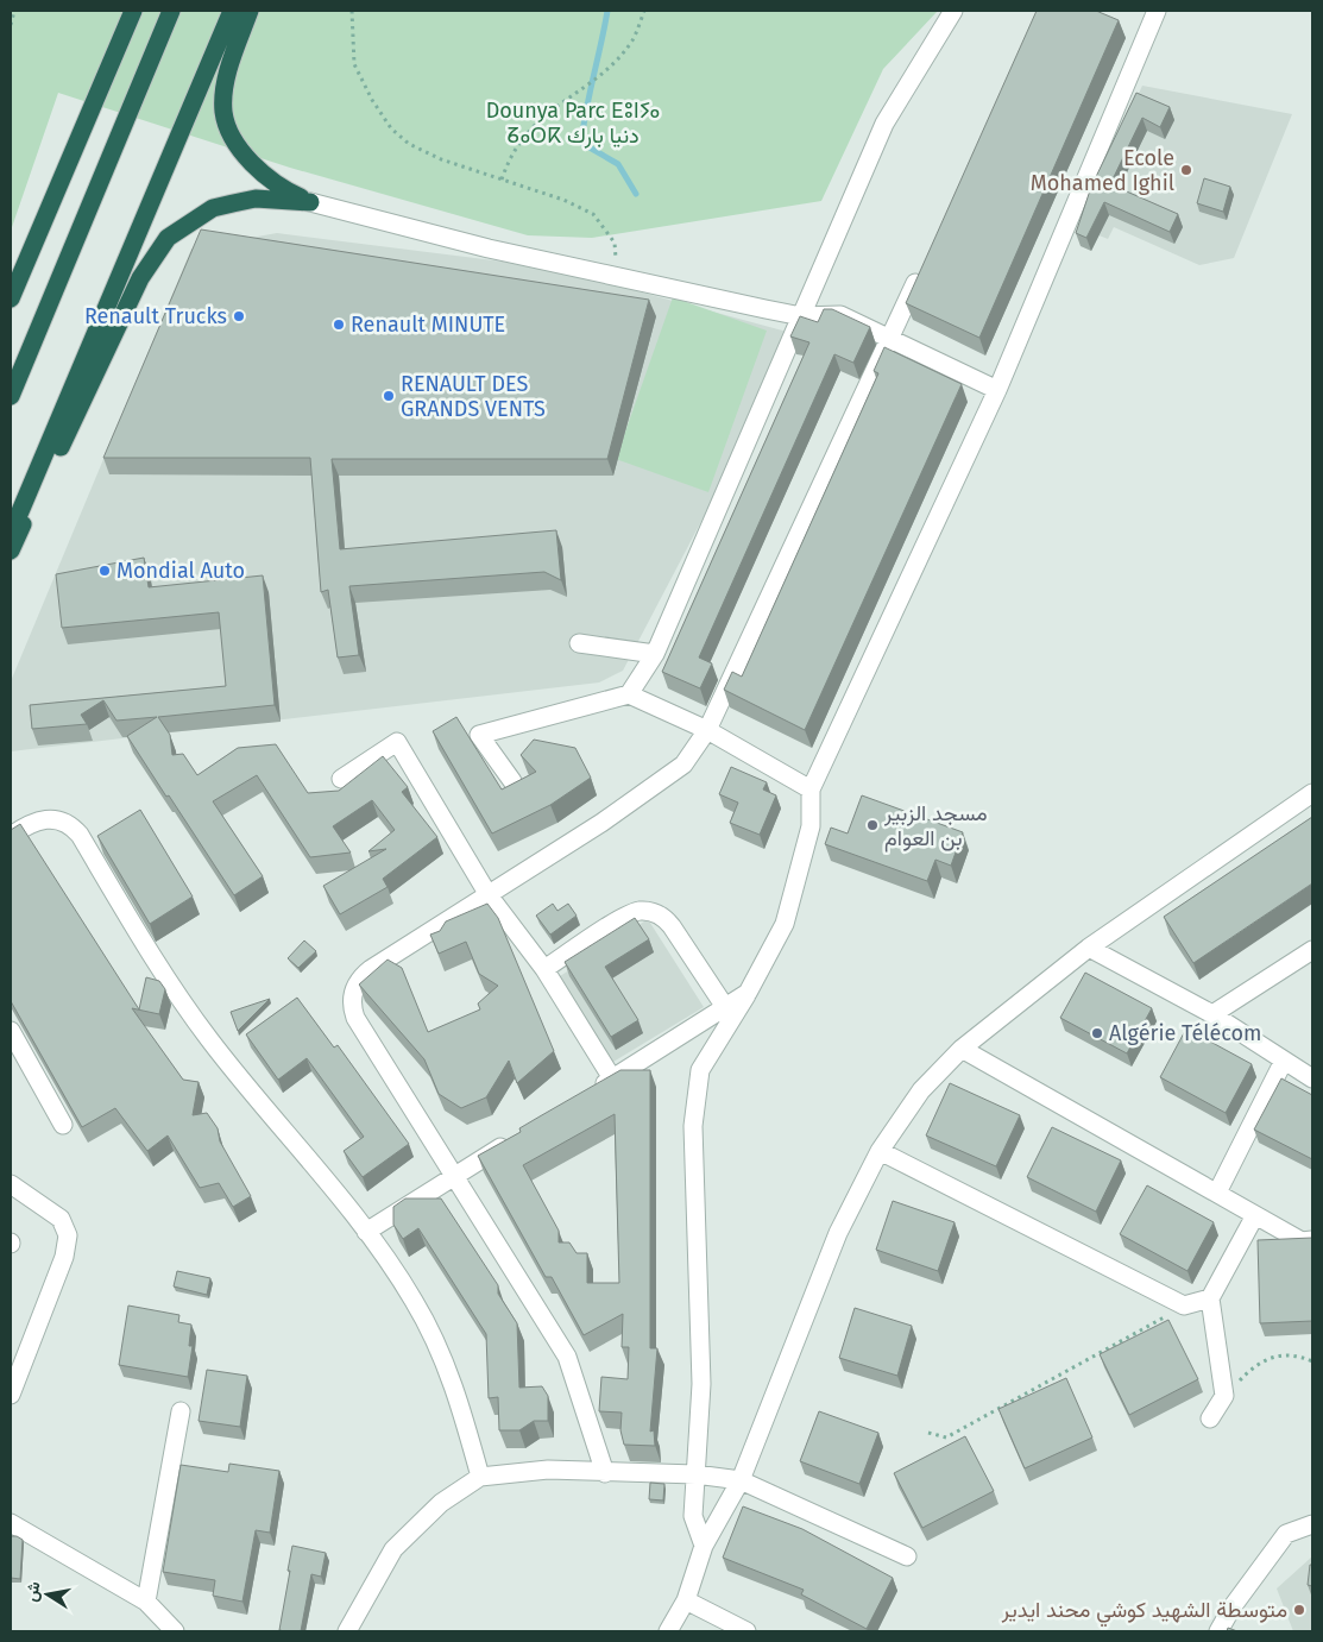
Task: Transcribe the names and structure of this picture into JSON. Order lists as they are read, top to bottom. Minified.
{"parks":["Dounya Parc ⴹⵓⵏⵢⴰ ⵒⴰⵔⴽ دنيا بارك"],"places":["Ecole Mohamed Ighil","Renault Trucks","Renault MINUTE","RENAULT DES GRANDS VENTS","Mondial Auto","مسجد الزبير بن العوام","Algérie Télécom","متوسطة الشهيد كوشي محند ايدير"],"north":"left"}
